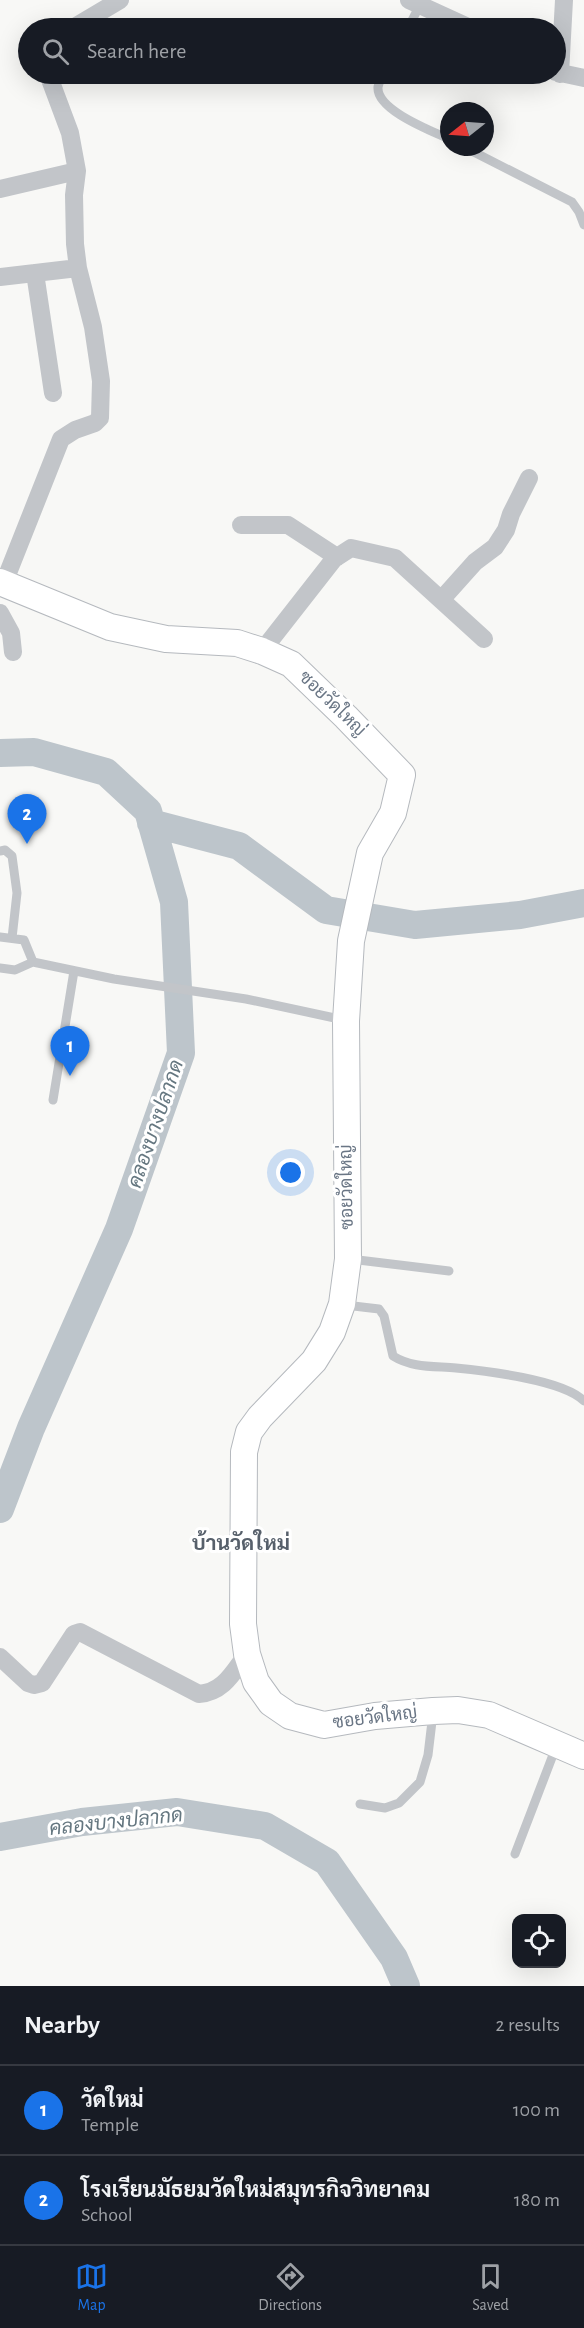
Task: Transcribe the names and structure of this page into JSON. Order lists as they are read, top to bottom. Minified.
{"streets":{"street":["ซอยวัดใหญ่"]},"districts":["บ้านวัดใหม่"],"water":["คลองบางปลากด"],"north":"left","page":{"search":"Search here","pins":["2","1"],"heading":["Nearby","2 results"],"list":[{"mark":"1","name":"วัดใหม่","note":"Temple","value":"100 m"},{"mark":"2","name":"โรงเรียนมัธยมวัดใหม่สมุทรกิจวิทยาคม","note":"School","value":"180 m"}],"nav":["Map","Directions","Saved"]}}
